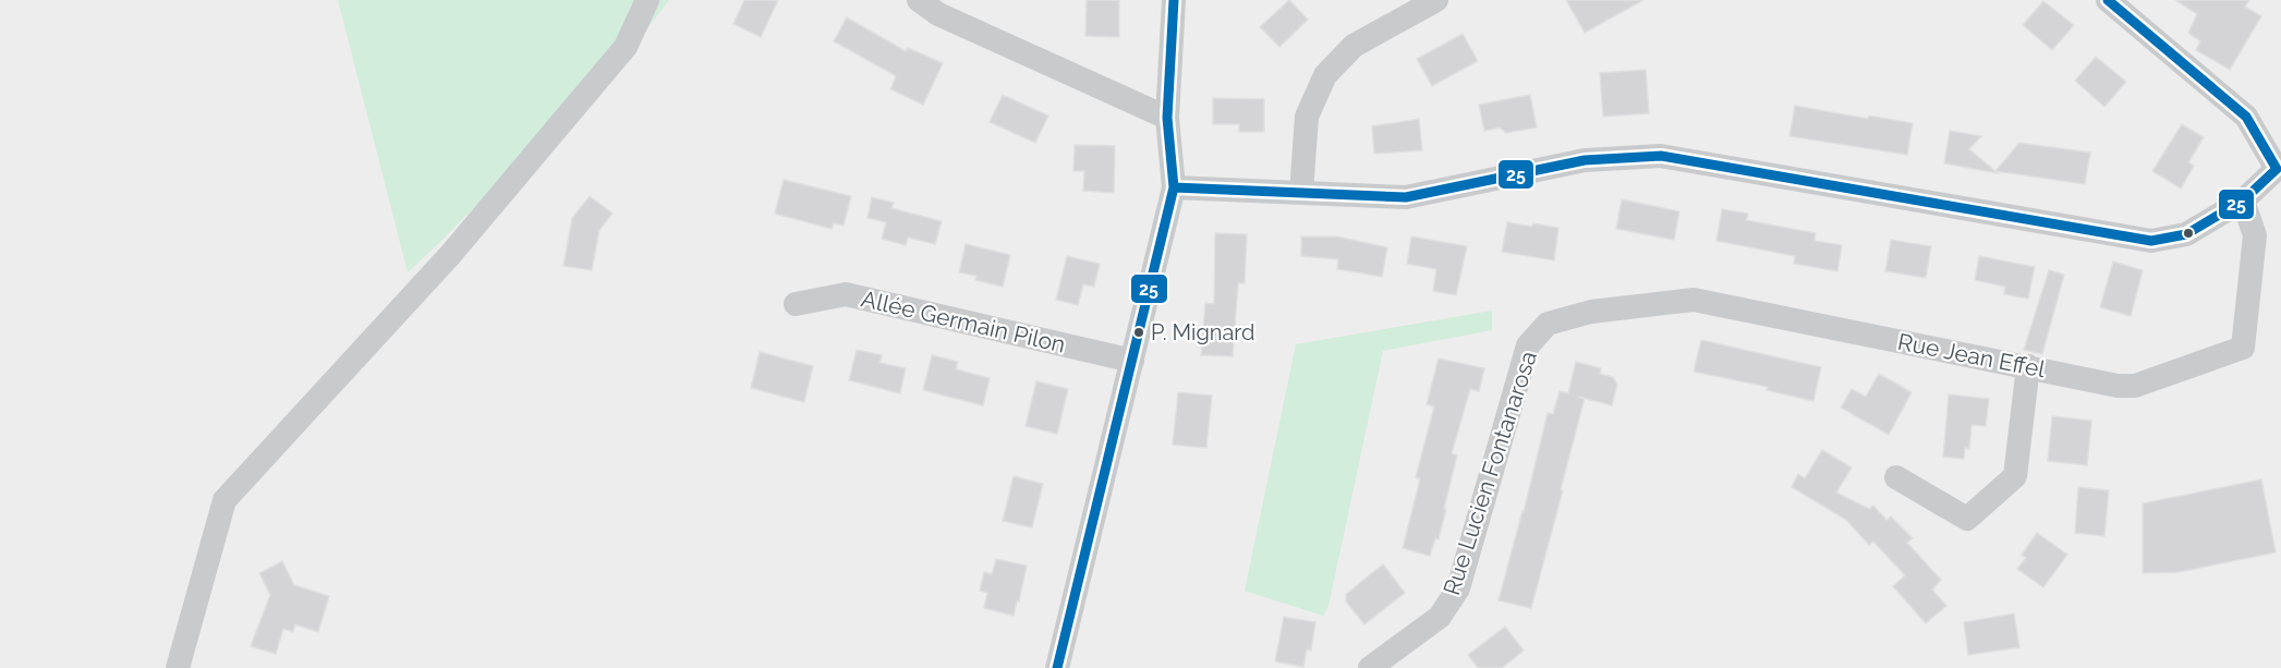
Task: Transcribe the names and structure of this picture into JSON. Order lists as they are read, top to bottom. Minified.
{"streets":{"street":["Allée Germain Pilon","Rue Jean Effel","Rue Lucien Fontanarosa"]},"crossings":[["Rue Jean Effel","Rue Lucien Fontanarosa"]],"places":["P. Mignard"],"lines":["transit line 25"]}
